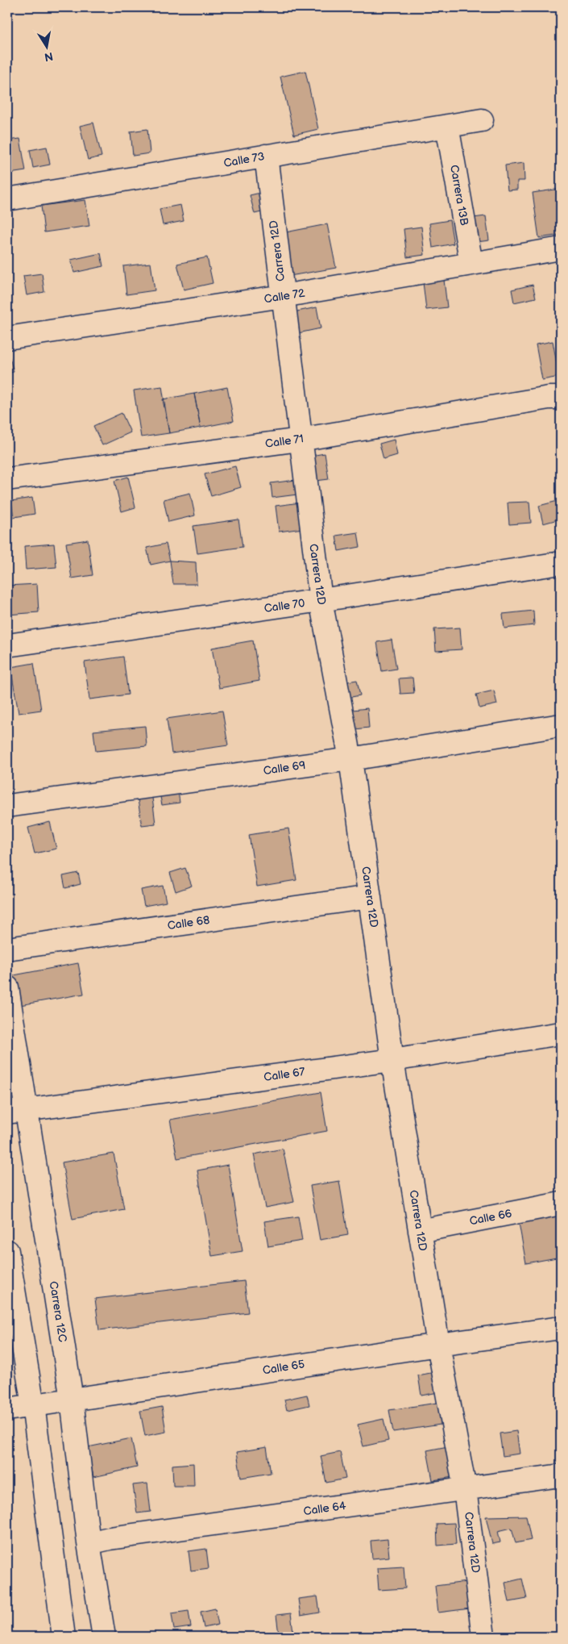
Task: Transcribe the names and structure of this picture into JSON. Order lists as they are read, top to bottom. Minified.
{"streets":{"street":["Calle 73","Carrera 13B","Carrera 12D","Calle 72","Calle 71","Calle 70","Calle 69","Calle 68","Calle 67","Calle 66","Carrera 12C","Calle 65","Calle 64"]},"crossings":[["Calle 73","Carrera 13B"],["Calle 73","Carrera 12D"],["Carrera 13B","Calle 72"],["Carrera 12D","Calle 72"],["Carrera 12D","Calle 71"],["Carrera 12D","Calle 70"],["Carrera 12D","Calle 69"],["Carrera 12D","Calle 68"],["Carrera 12D","Calle 67"],["Carrera 12D","Calle 66"],["Carrera 12D","Calle 65"],["Carrera 12D","Calle 64"],["Calle 67","Carrera 12C"],["Carrera 12C","Calle 65"],["Carrera 12C","Calle 64"]],"north":"bottom"}
